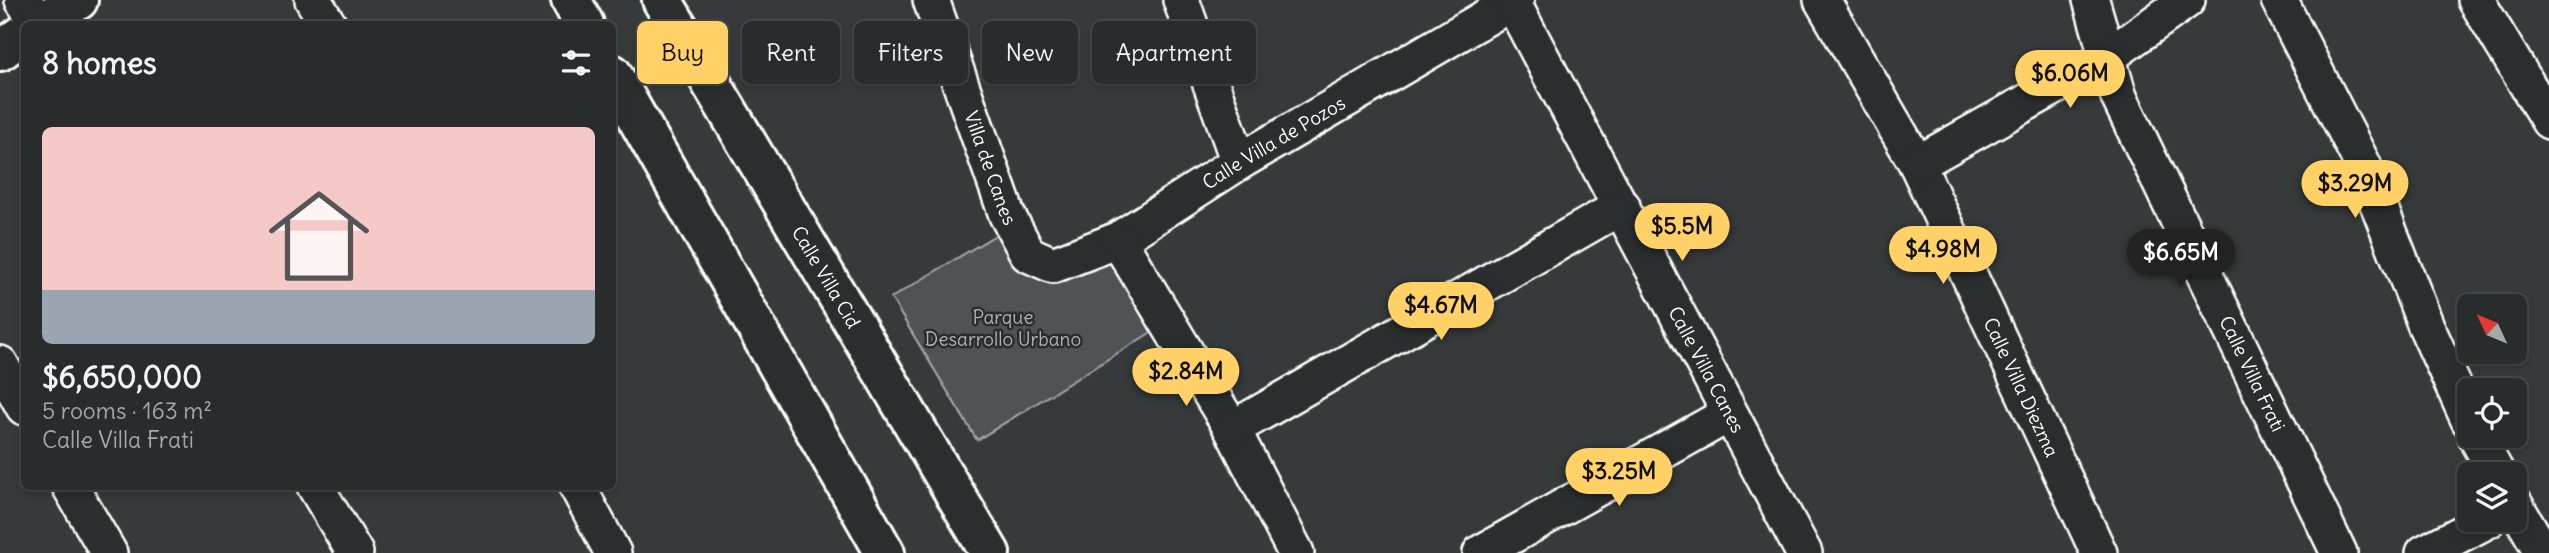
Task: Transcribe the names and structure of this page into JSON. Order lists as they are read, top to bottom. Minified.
{"streets":{"street":["Calle Villa de Pozos","Villa de Canes","Calle Villa Cid","Calle Villa Canes","Calle Villa Frati","Calle Villa Diezma"]},"crossings":[["Calle Villa de Pozos","Villa de Canes"],["Calle Villa de Pozos","Calle Villa Canes"]],"parks":["Parque Desarrollo Urbano"],"north":"top left","page":{"chip":["Buy","Rent","Filters","New","Apartment"],"heading":"8 homes","price":["$6.06M","$3.29M","$5.5M","$4.98M","$6.65M","$4.67M","$2.84M","$3.25M"],"list":[{"name":"$6,650,000","note":"5 rooms · 163 m² · Calle Villa Frati"}]}}
